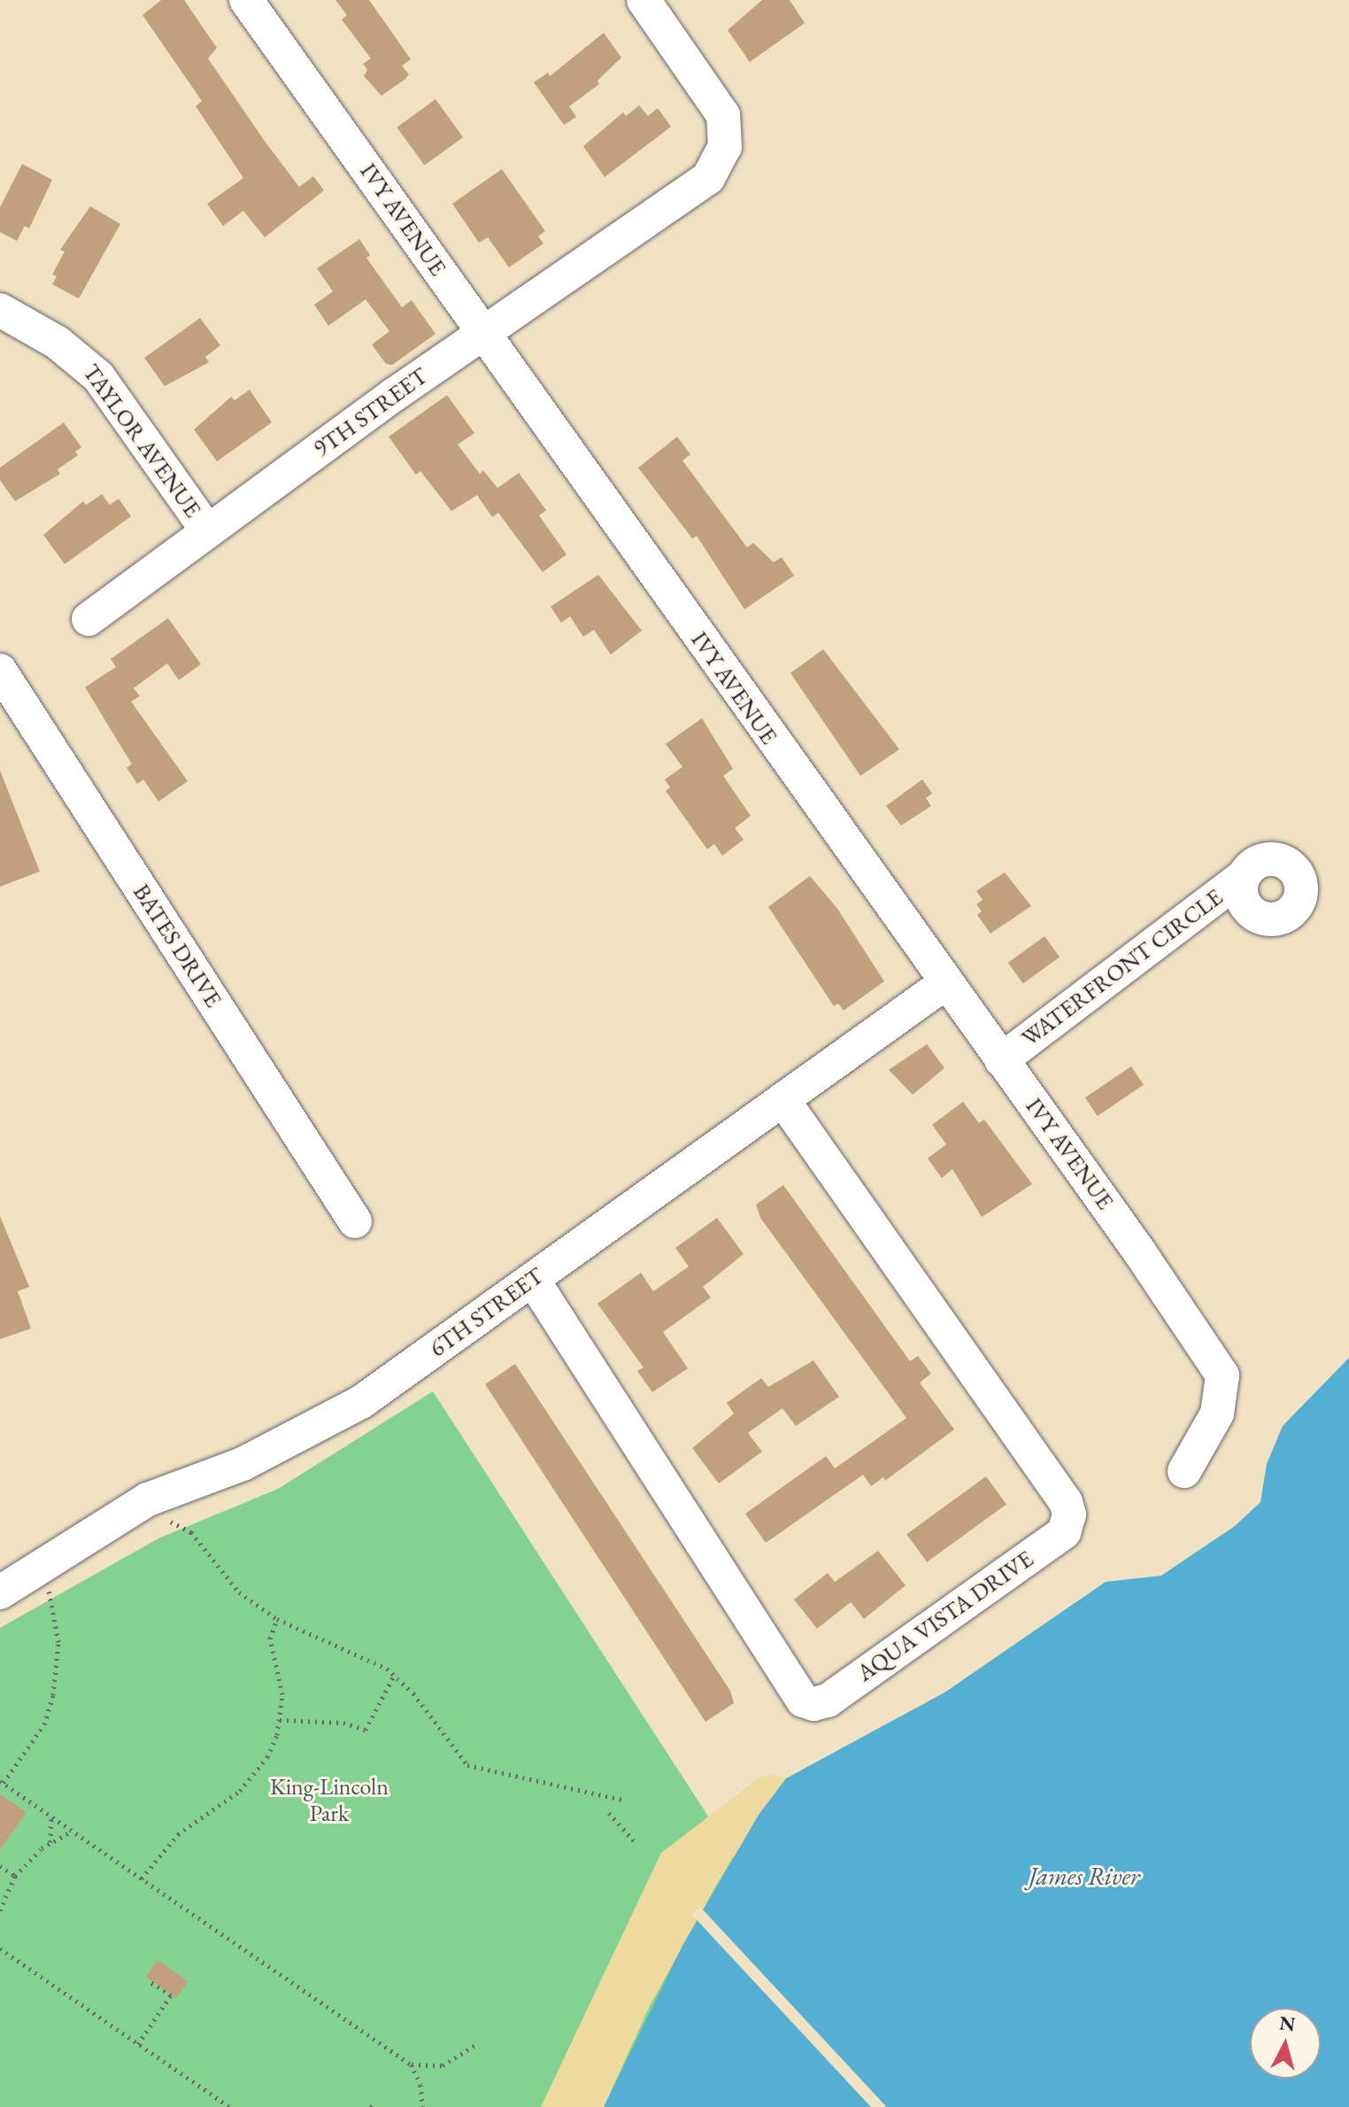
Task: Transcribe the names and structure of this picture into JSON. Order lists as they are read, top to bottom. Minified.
{"streets":{"street":["IVY AVENUE","9TH STREET","TAYLOR AVENUE","BATES DRIVE","WATERFRONT CIRCLE","6TH STREET","AQUA VISTA DRIVE"]},"crossings":[["IVY AVENUE","9TH STREET"],["IVY AVENUE","WATERFRONT CIRCLE"],["IVY AVENUE","6TH STREET"],["9TH STREET","TAYLOR AVENUE"],["6TH STREET","AQUA VISTA DRIVE"]],"water":["James River"],"parks":["King-Lincoln Park"],"north":"top"}
